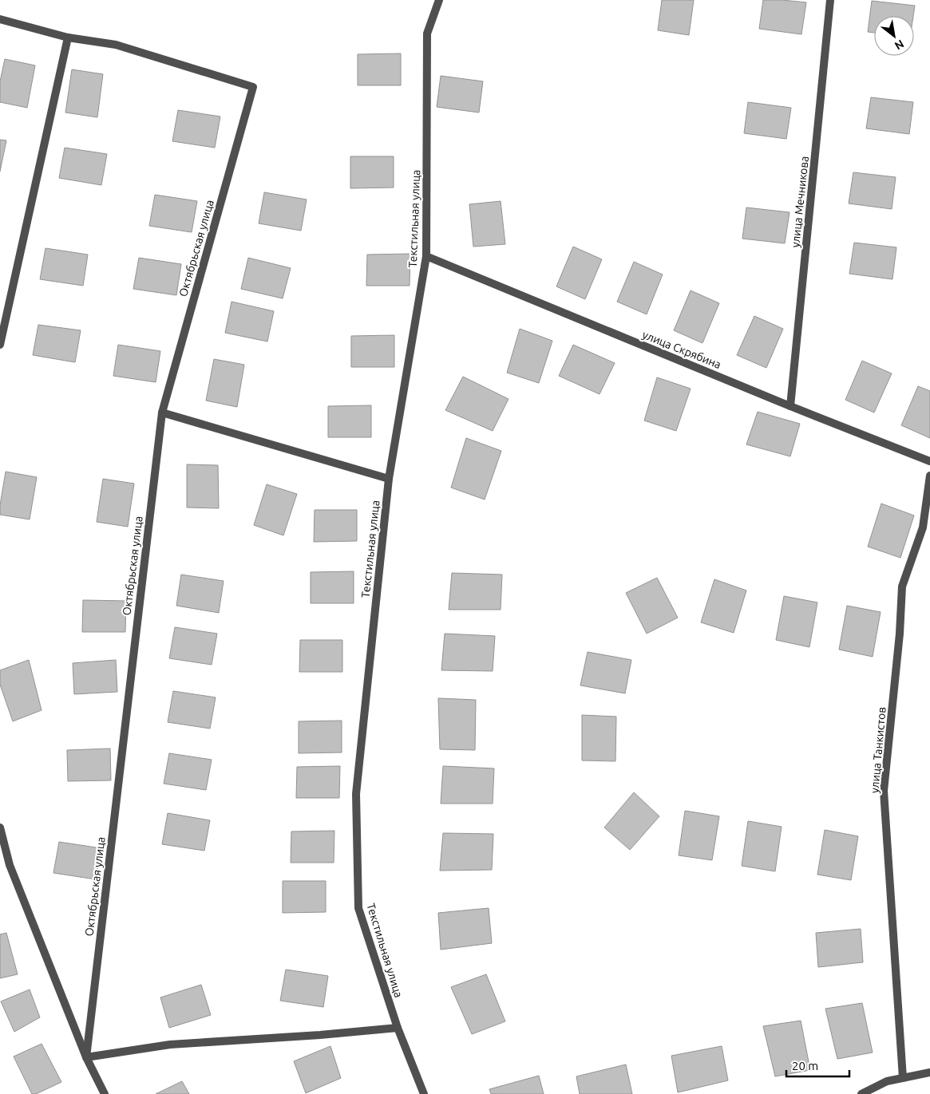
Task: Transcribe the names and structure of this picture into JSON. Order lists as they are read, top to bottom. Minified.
{"streets":{"street":["улица Мечникова","Текстильная улица","Октябрьская улица","улица Скрябина","улица Танкистов"]},"crossings":[["улица Мечникова","улица Скрябина"],["Текстильная улица","улица Скрябина"]],"scale_bar":"20 m","north":"bottom right"}
